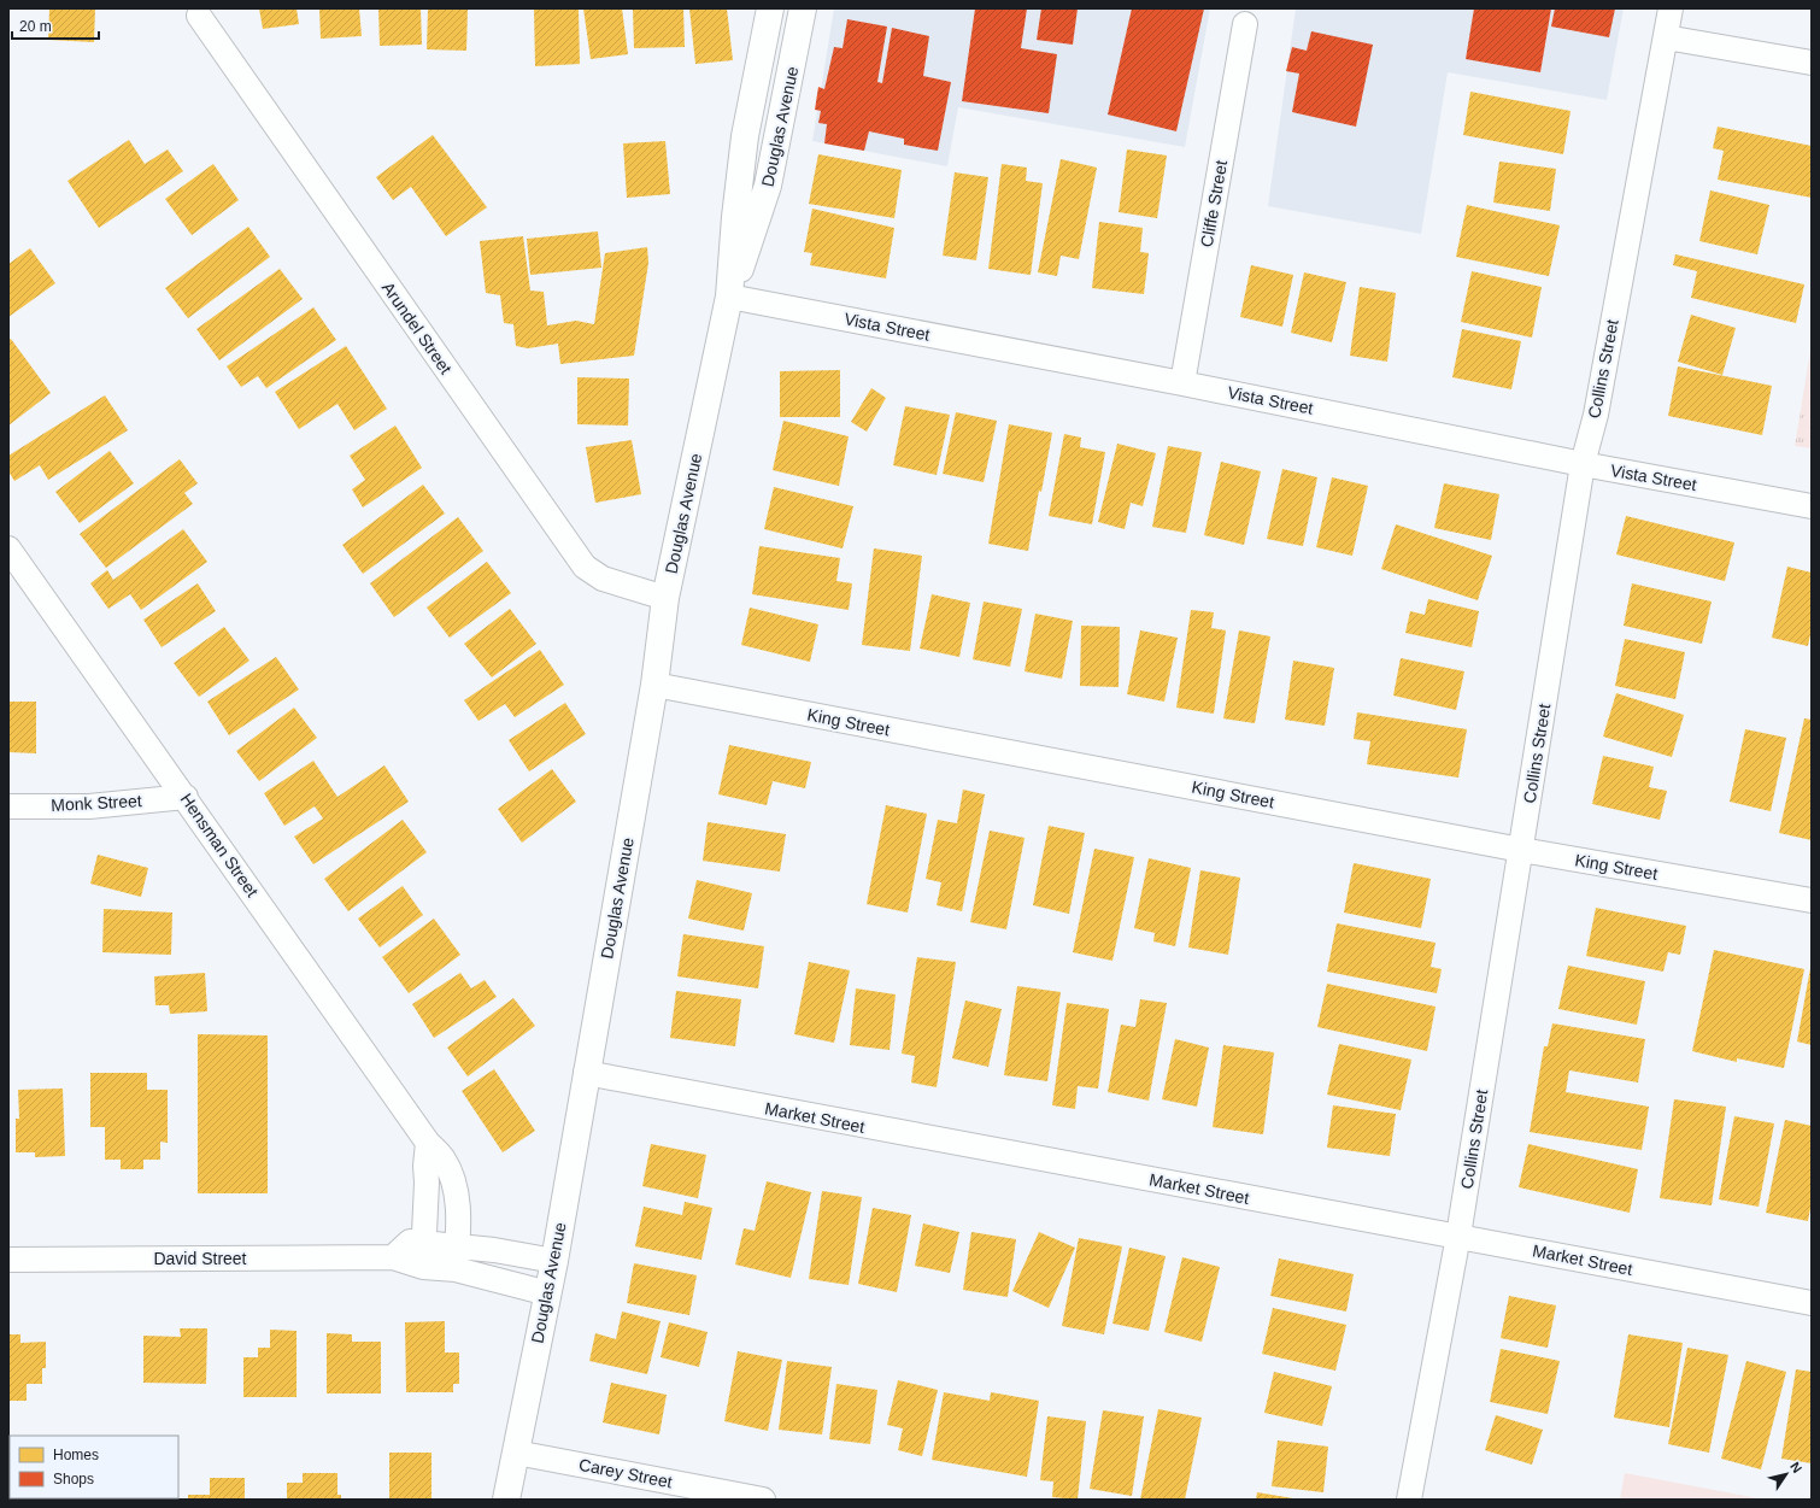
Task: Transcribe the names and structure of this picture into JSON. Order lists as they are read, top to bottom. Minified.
{"streets":{"main road":["Douglas Avenue"],"street":["Cliffe Street","Vista Street","Arundel Street","Collins Street","King Street","Monk Street","Hensman Street","Market Street","David Street","Carey Street"]},"crossings":[["Douglas Avenue","Vista Street"],["Douglas Avenue","Arundel Street"],["Douglas Avenue","King Street"],["Douglas Avenue","Market Street"],["Douglas Avenue","David Street"],["Douglas Avenue","Carey Street"],["Cliffe Street","Vista Street"],["Vista Street","Collins Street"],["Collins Street","King Street"],["Collins Street","Market Street"],["Monk Street","Hensman Street"],["Hensman Street","David Street"]],"legend":["Homes","Shops"],"scale_bar":"20 m","north":"top right"}
